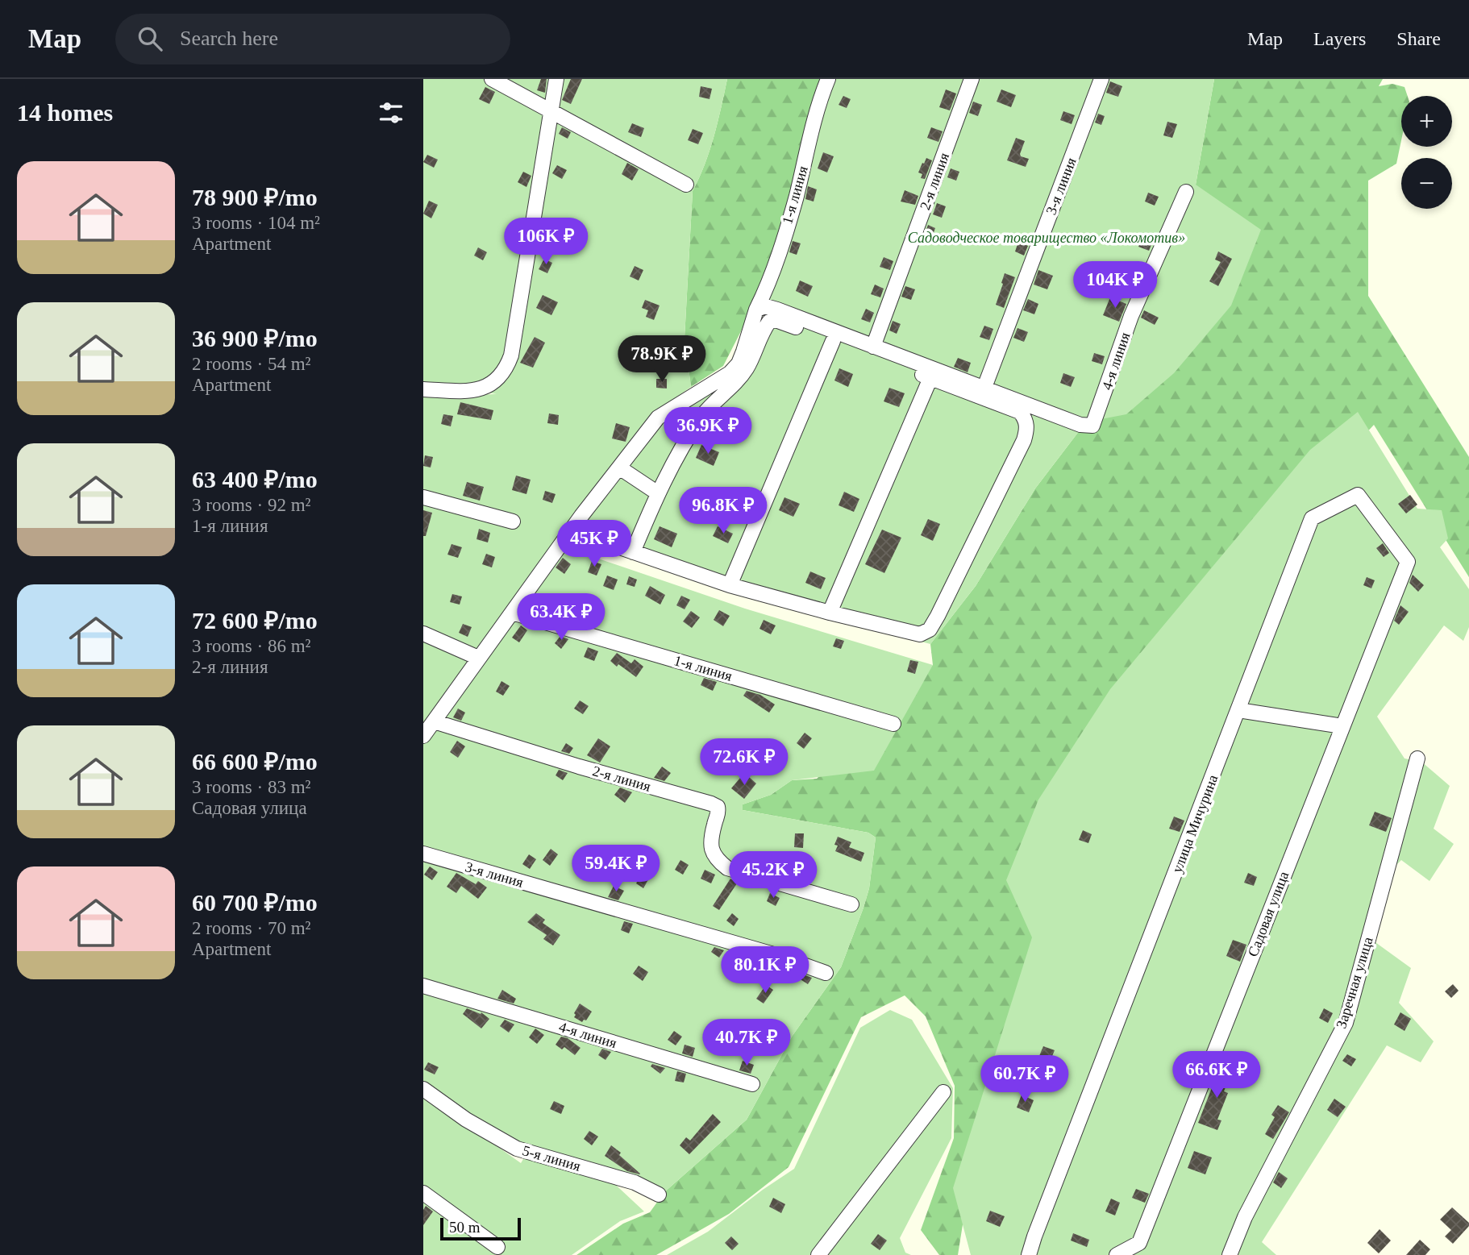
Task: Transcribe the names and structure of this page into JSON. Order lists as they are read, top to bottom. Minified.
{"streets":{"street":["2-я линия","3-я линия","1-я линия","4-я линия","улица Мичурина","Садовая улица","Заречная улица","5-я линия"]},"crossings":[["2-я линия","1-я линия"],["3-я линия","4-я линия"],["улица Мичурина","Садовая улица"]],"parks":["Садоводческое товарищество «Локомотив»"],"scale_bar":"50 m","page":{"header":"Map","search":"Search here","nav":["Map","Layers","Share"],"heading":"14 homes","map_buttons":["+","−"],"list":[{"name":"78 900 ₽/mo","note":"3 rooms · 104 m² · Apartment"},{"name":"36 900 ₽/mo","note":"2 rooms · 54 m² · Apartment"},{"name":"63 400 ₽/mo","note":"3 rooms · 92 m² · 1-я линия"},{"name":"72 600 ₽/mo","note":"3 rooms · 86 m² · 2-я линия"},{"name":"66 600 ₽/mo","note":"3 rooms · 83 m² · Садовая улица"},{"name":"60 700 ₽/mo","note":"2 rooms · 70 m² · Apartment"}],"price":["106K ₽","104K ₽","78.9K ₽","36.9K ₽","96.8K ₽","45K ₽","63.4K ₽","72.6K ₽","59.4K ₽","45.2K ₽","80.1K ₽","40.7K ₽","66.6K ₽","60.7K ₽"],"scale":"50 m"}}
